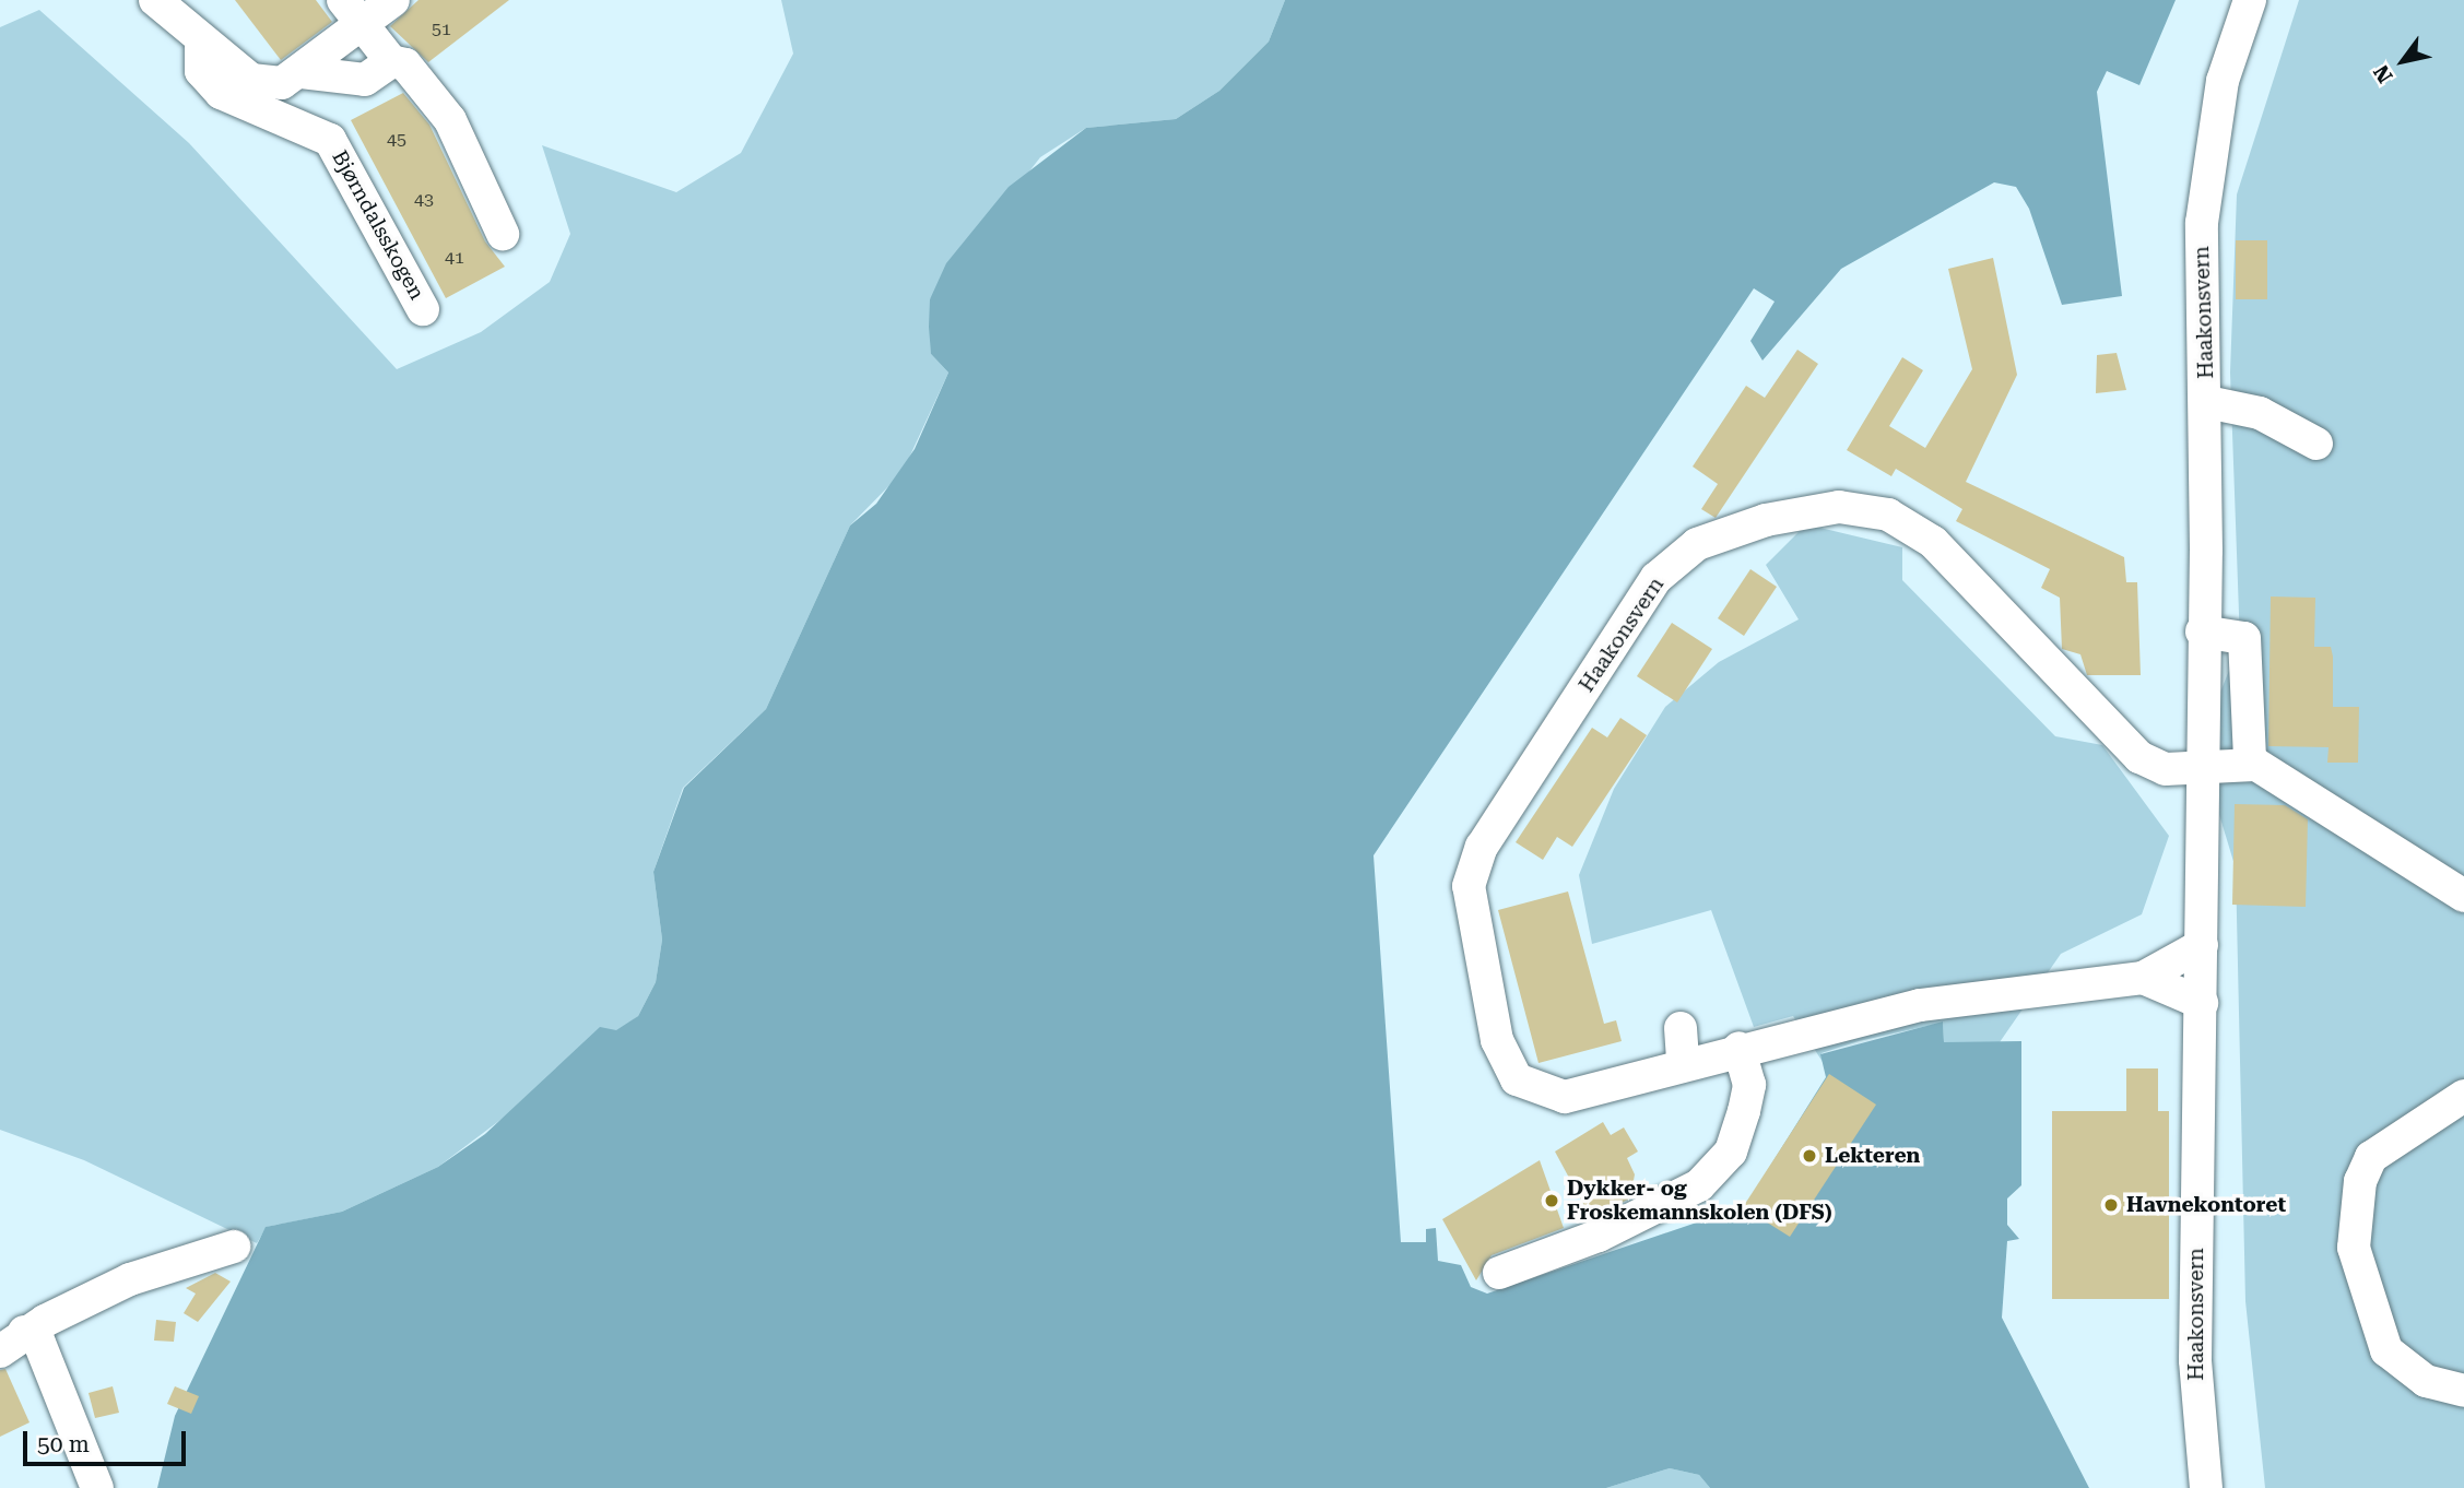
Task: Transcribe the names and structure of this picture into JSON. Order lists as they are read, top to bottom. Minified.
{"streets":{"street":["Bjørndalsskogen","Haakonsvern"]},"places":["Lekteren","Dykker- og Froskemannskolen (DFS)","Havnekontoret"],"house_numbers":["51","45","43","41"],"scale_bar":"50 m","north":"bottom left"}
